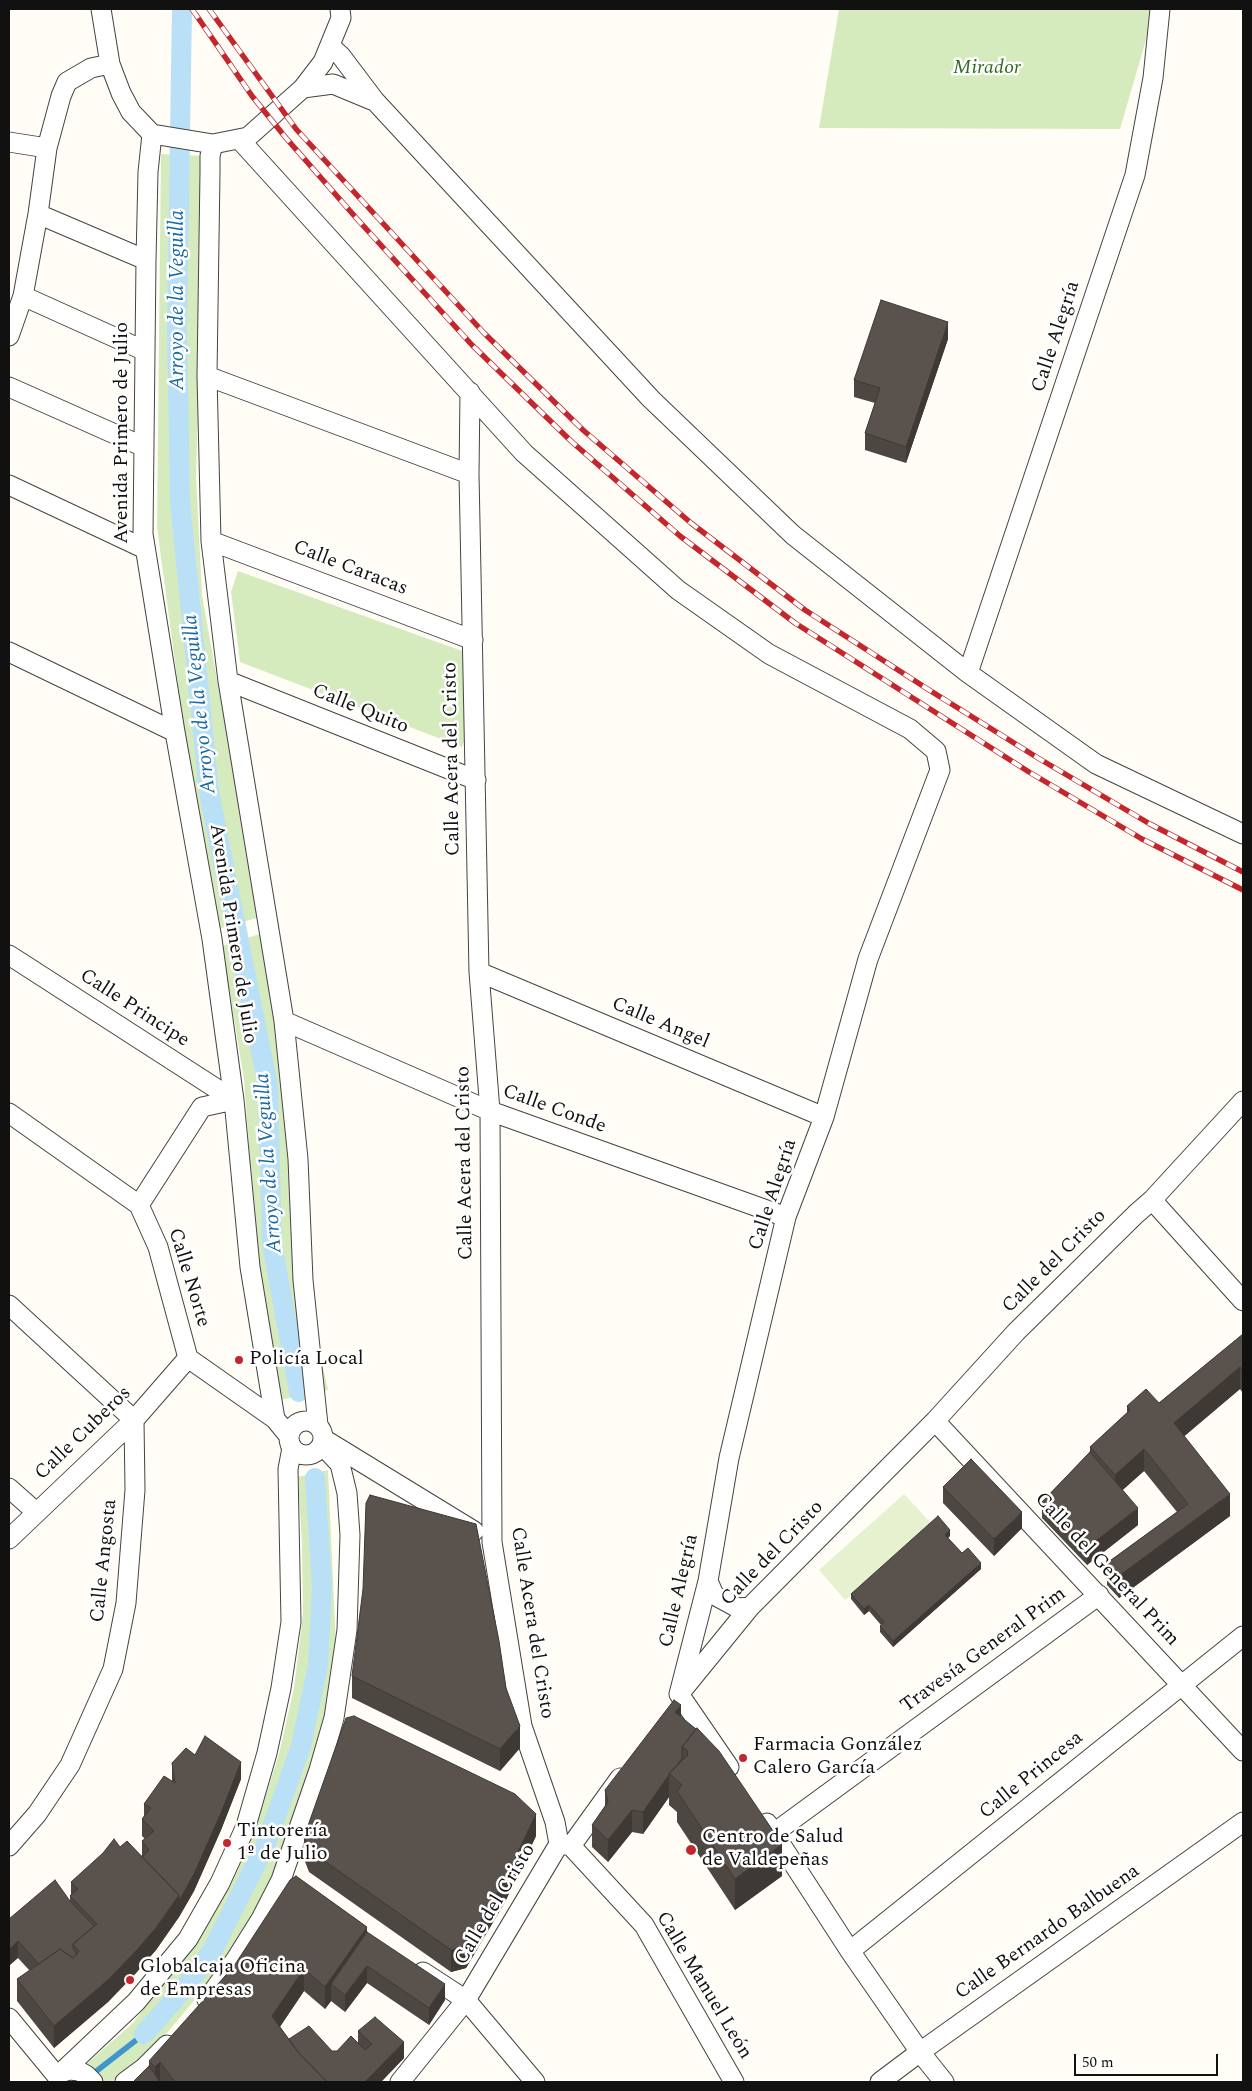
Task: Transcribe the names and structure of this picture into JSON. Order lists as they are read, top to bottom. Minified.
{"streets":{"street":["Calle Alegría","Avenida Primero de Julio","Calle Caracas","Calle Quito","Calle Acera del Cristo","Calle Principe","Calle Angel","Calle Conde","Calle del Cristo","Calle Norte","Calle Cuberos","Calle Angosta","Calle del General Prim","Travesía General Prim","Calle Princesa","Calle Bernardo Balbuena","Calle Manuel León"]},"crossings":[["Calle Alegría","Calle Acera del Cristo"],["Calle Alegría","Calle Angel"],["Calle Alegría","Calle Conde"],["Calle Alegría","Calle del Cristo"],["Avenida Primero de Julio","Calle Caracas"],["Avenida Primero de Julio","Calle Quito"],["Avenida Primero de Julio","Calle Principe"],["Avenida Primero de Julio","Calle Conde"],["Avenida Primero de Julio","Calle Norte"],["Calle Caracas","Calle Acera del Cristo"],["Calle Quito","Calle Acera del Cristo"],["Calle Acera del Cristo","Calle Angel"],["Calle Acera del Cristo","Calle Conde"],["Calle Acera del Cristo","Calle del Cristo"],["Calle Acera del Cristo","Calle Manuel León"],["Calle del Cristo","Calle del General Prim"],["Calle del Cristo","Calle Manuel León"],["Calle Norte","Calle Cuberos"],["Calle Cuberos","Calle Angosta"],["Calle del General Prim","Travesía General Prim"],["Calle del General Prim","Calle Princesa"]],"water":["Arroyo de la Veguilla"],"parks":["Mirador"],"places":["Policía Local","Farmacia González Calero García","Tintorería 1º de Julio","Centro de Salud de Valdepeñas","Globalcaja Oficina de Empresas"],"scale_bar":"50 m"}
